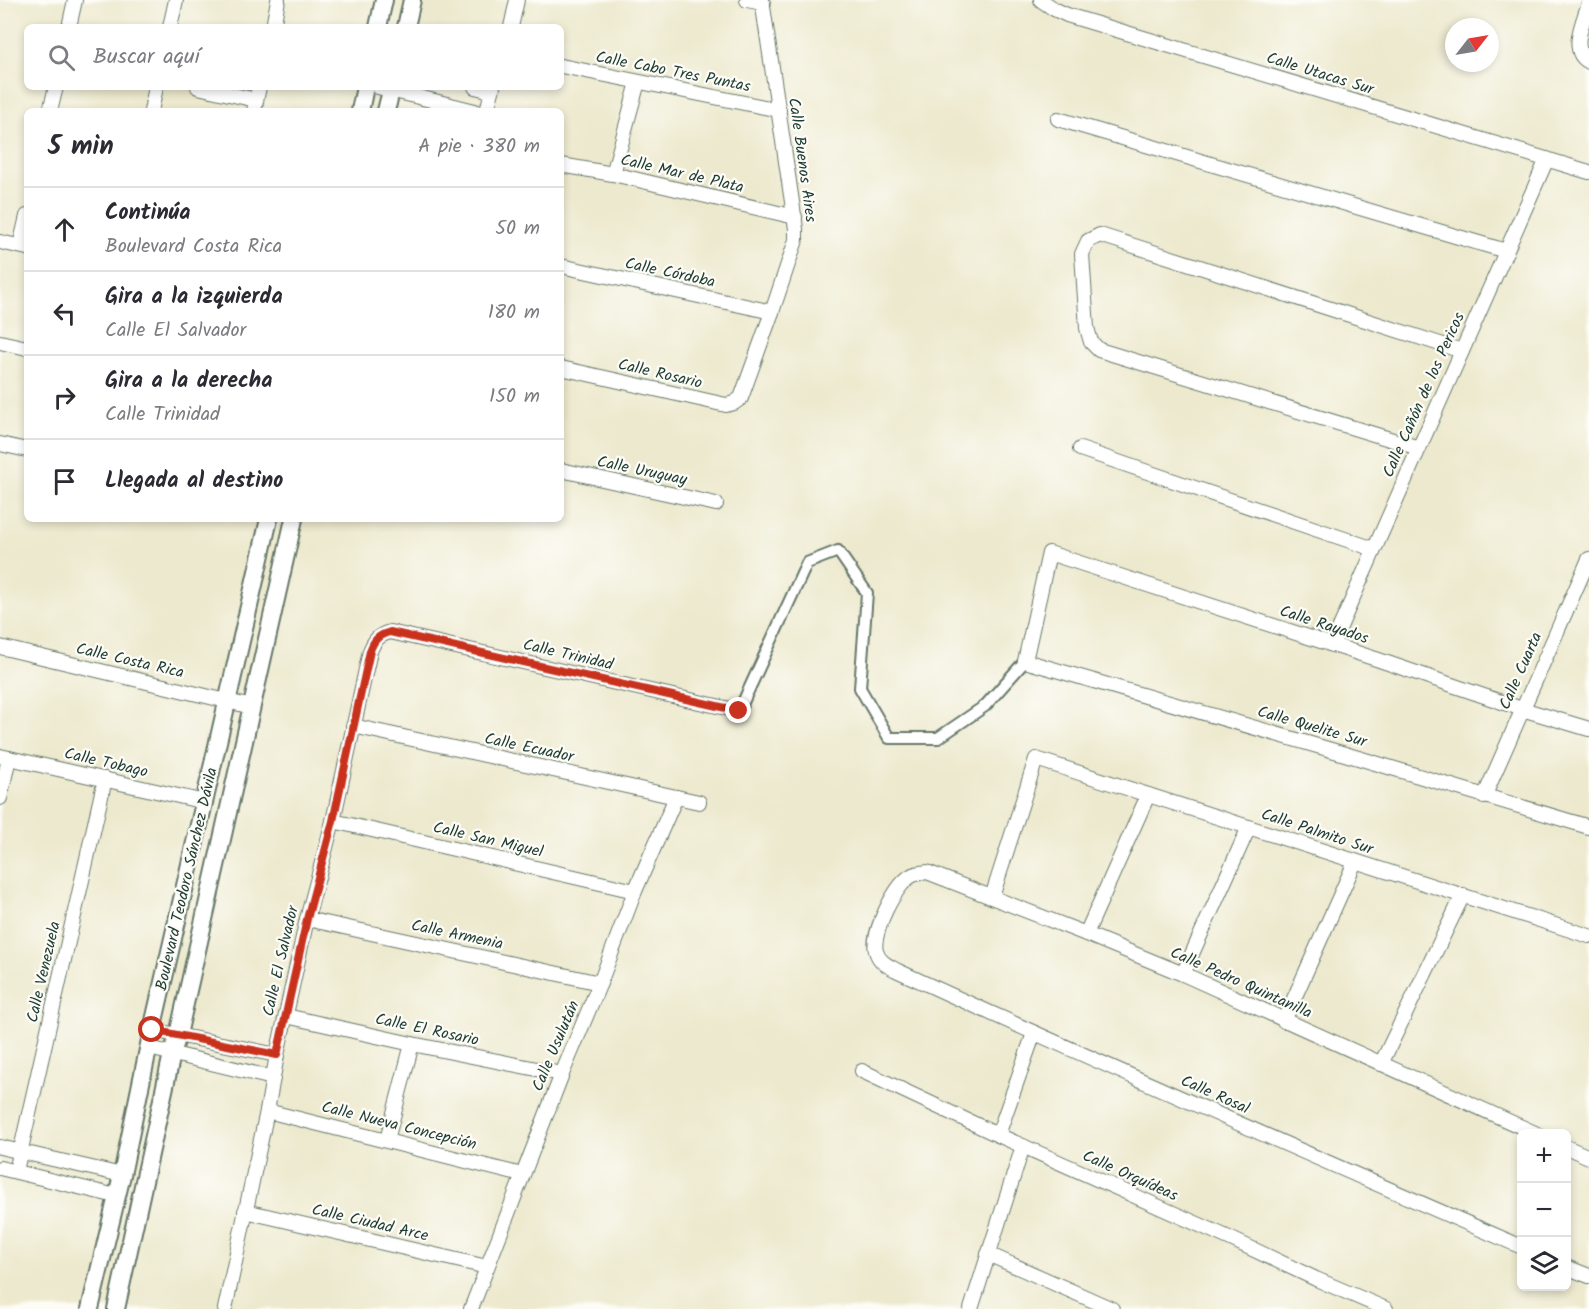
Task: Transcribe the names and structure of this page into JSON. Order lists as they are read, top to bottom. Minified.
{"streets":{"street":["Calle Cabo Tres Puntas","Calle Utacas Sur","Calle Buenos Aires","Calle Mar de Plata","Calle Córdoba","Calle Rosario","Calle Cañón de los Pericos","Calle Uruguay","Calle Rayados","Calle Trinidad","Calle Costa Rica","Calle Cuarta","Calle Quelite Sur","Calle Ecuador","Calle Tobago","Calle Palmito Sur","Calle San Miguel","Boulevard Teodoro Sánchez Dávila","Calle Armenia","Calle El Salvador","Calle Venezuela","Calle Pedro Quintanilla","Calle El Rosario","Calle Usulután","Calle Rosal","Calle Nueva Concepción","Calle Orquídeas","Calle Ciudad Arce"]},"crossings":[["Calle Cabo Tres Puntas","Calle Buenos Aires"],["Calle Utacas Sur","Calle Cañón de los Pericos"],["Calle Buenos Aires","Calle Mar de Plata"],["Calle Buenos Aires","Calle Córdoba"],["Calle Buenos Aires","Calle Rosario"],["Calle Cañón de los Pericos","Calle Rayados"],["Calle Rayados","Calle Cuarta"],["Calle Rayados","Calle Quelite Sur"],["Calle Trinidad","Calle El Salvador"],["Calle Costa Rica","Boulevard Teodoro Sánchez Dávila"],["Calle Cuarta","Calle Quelite Sur"],["Calle Ecuador","Calle El Salvador"],["Calle Ecuador","Calle Usulután"],["Calle Tobago","Boulevard Teodoro Sánchez Dávila"],["Calle Tobago","Calle Venezuela"],["Calle Palmito Sur","Calle Pedro Quintanilla"],["Calle San Miguel","Calle El Salvador"],["Calle San Miguel","Calle Usulután"],["Calle Armenia","Calle El Salvador"],["Calle Armenia","Calle Usulután"],["Calle El Salvador","Calle El Rosario"],["Calle El Salvador","Calle Nueva Concepción"],["Calle El Salvador","Calle Ciudad Arce"],["Calle Pedro Quintanilla","Calle Rosal"],["Calle El Rosario","Calle Usulután"],["Calle Usulután","Calle Nueva Concepción"],["Calle Usulután","Calle Ciudad Arce"]],"north":"top right","page":{"search":"Buscar aquí","heading":["5 min","A pie · 380 m"],"list":[["Continúa","Boulevard Costa Rica","50 m"],["Gira a la izquierda","Calle El Salvador","180 m"],["Gira a la derecha","Calle Trinidad","150 m"],"Llegada al destino"],"map_buttons":["+","−"]}}
